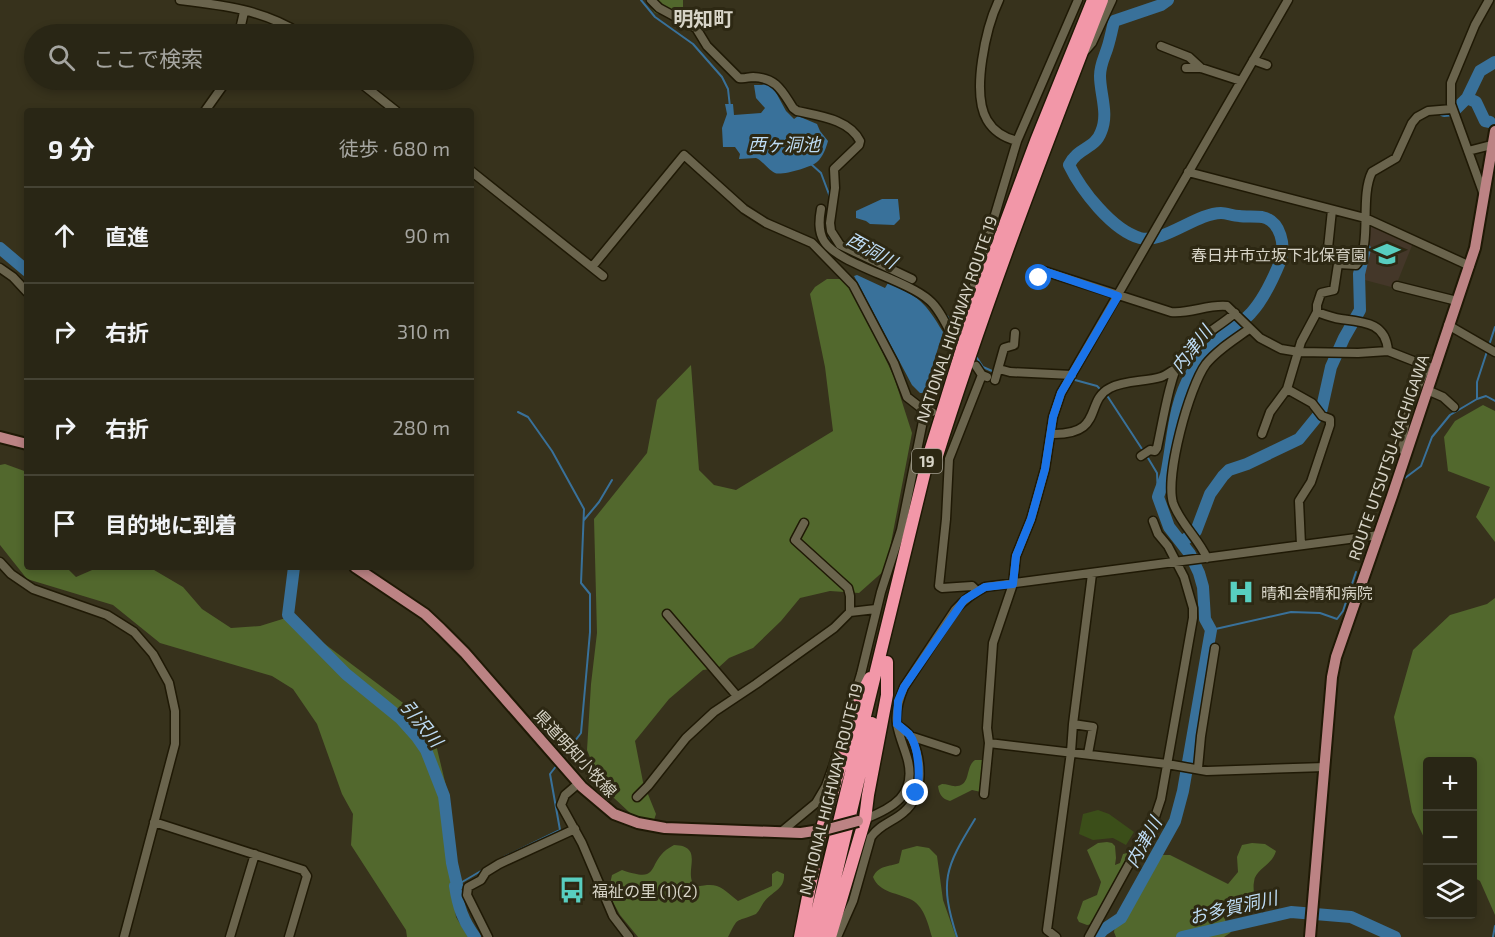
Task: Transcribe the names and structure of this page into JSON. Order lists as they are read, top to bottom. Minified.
{"streets":{"highway":["NATIONAL HIGHWAY ROUTE 19","19"],"main road":["ROUTE UTSUTSU-KACHIGAWA","県道明知小牧線"]},"districts":["明知町"],"water":["西ヶ洞池","西洞川","内津川","引沢川","お多賀洞川"],"places":{"school or university":["春日井市立坂下北保育園"],"hospital":["晴和会晴和病院"],"bus stop":["福祉の里 (1)(2)"]},"page":{"search":"ここで検索","heading":["9 分","徒歩 · 680 m"],"list":[["直進","90 m"],["右折","310 m"],["右折","280 m"],"目的地に到着"],"map_buttons":["+","−"]}}
